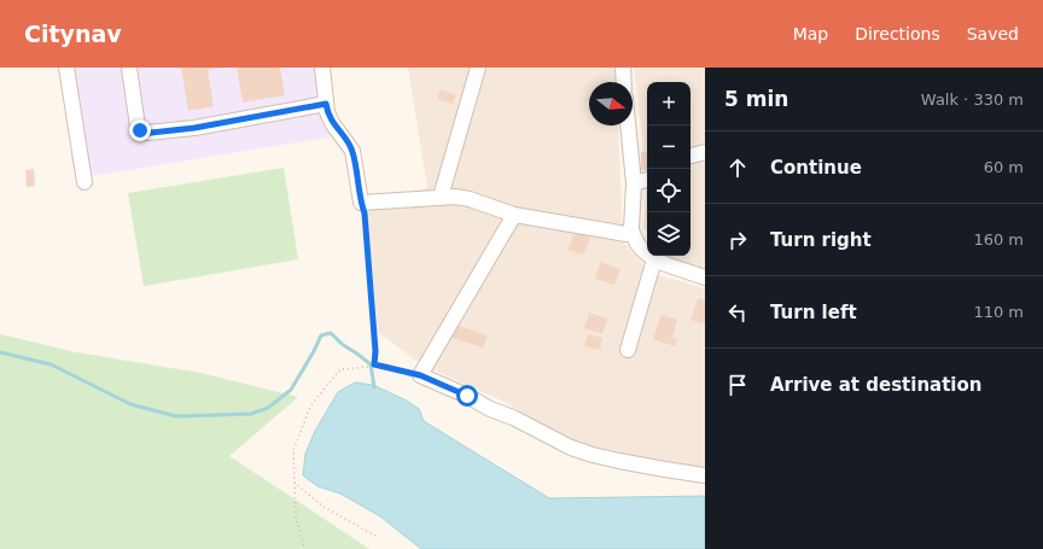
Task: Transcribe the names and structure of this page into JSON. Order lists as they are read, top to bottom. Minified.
{"north":"right","page":{"header":"Citynav","nav":["Map","Directions","Saved"],"heading":["5 min","Walk · 330 m"],"map_buttons":["+","−"],"list":[["Continue","60 m"],["Turn right","160 m"],["Turn left","110 m"],"Arrive at destination"]}}
